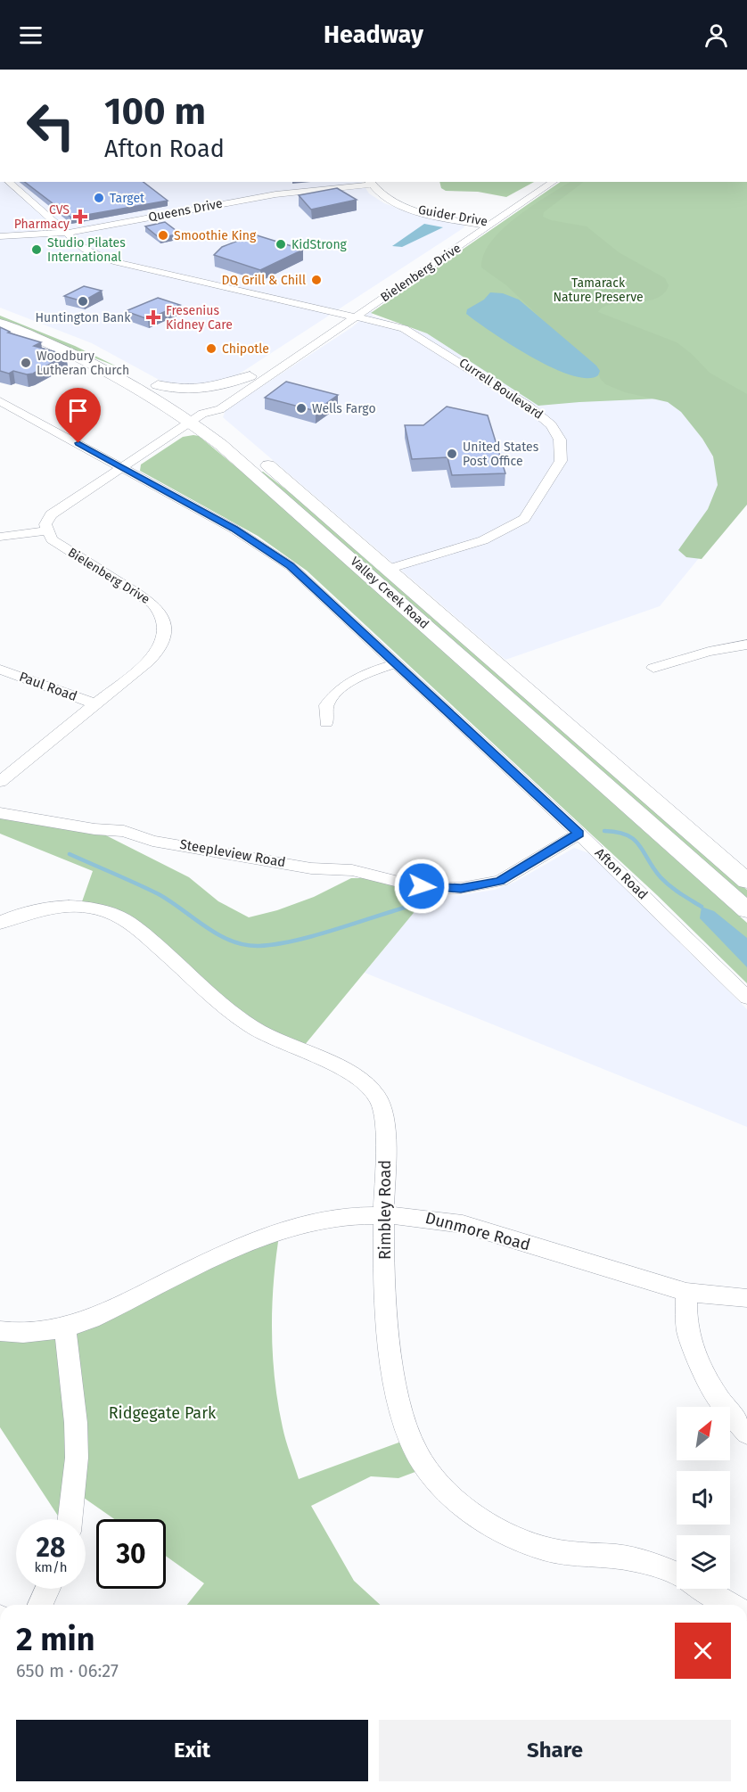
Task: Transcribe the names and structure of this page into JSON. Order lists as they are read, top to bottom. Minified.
{"streets":{"main road":["Valley Creek Road"],"street":["Queens Drive","Guider Drive","Bielenberg Drive","Currell Boulevard","Paul Road","Steepleview Road","Afton Road","Rimbley Road","Dunmore Road"]},"crossings":[["Queens Drive","Guider Drive"],["Queens Drive","Currell Boulevard"],["Guider Drive","Bielenberg Drive"],["Bielenberg Drive","Currell Boulevard"],["Bielenberg Drive","Valley Creek Road"],["Bielenberg Drive","Paul Road"],["Bielenberg Drive","Afton Road"],["Currell Boulevard","Valley Creek Road"],["Steepleview Road","Afton Road"],["Rimbley Road","Dunmore Road"]],"parks":["Tamarack Nature Preserve","Ridgegate Park"],"places":{"other":["Target","Smoothie King","KidStrong","Studio Pilates International","DQ Grill & Chill","Huntington Bank","Chipotle","Woodbury Lutheran Church","Wells Fargo","United States Post Office"],"health":["CVS Pharmacy","Fresenius Kidney Care"]},"north":"top right","page":{"header":"Headway","turn":["100 m","Afton Road"],"speed":"28 km/h","limit":"30","heading":["2 min","650 m · 06:27"],"buttons":["Exit","Share"]}}
